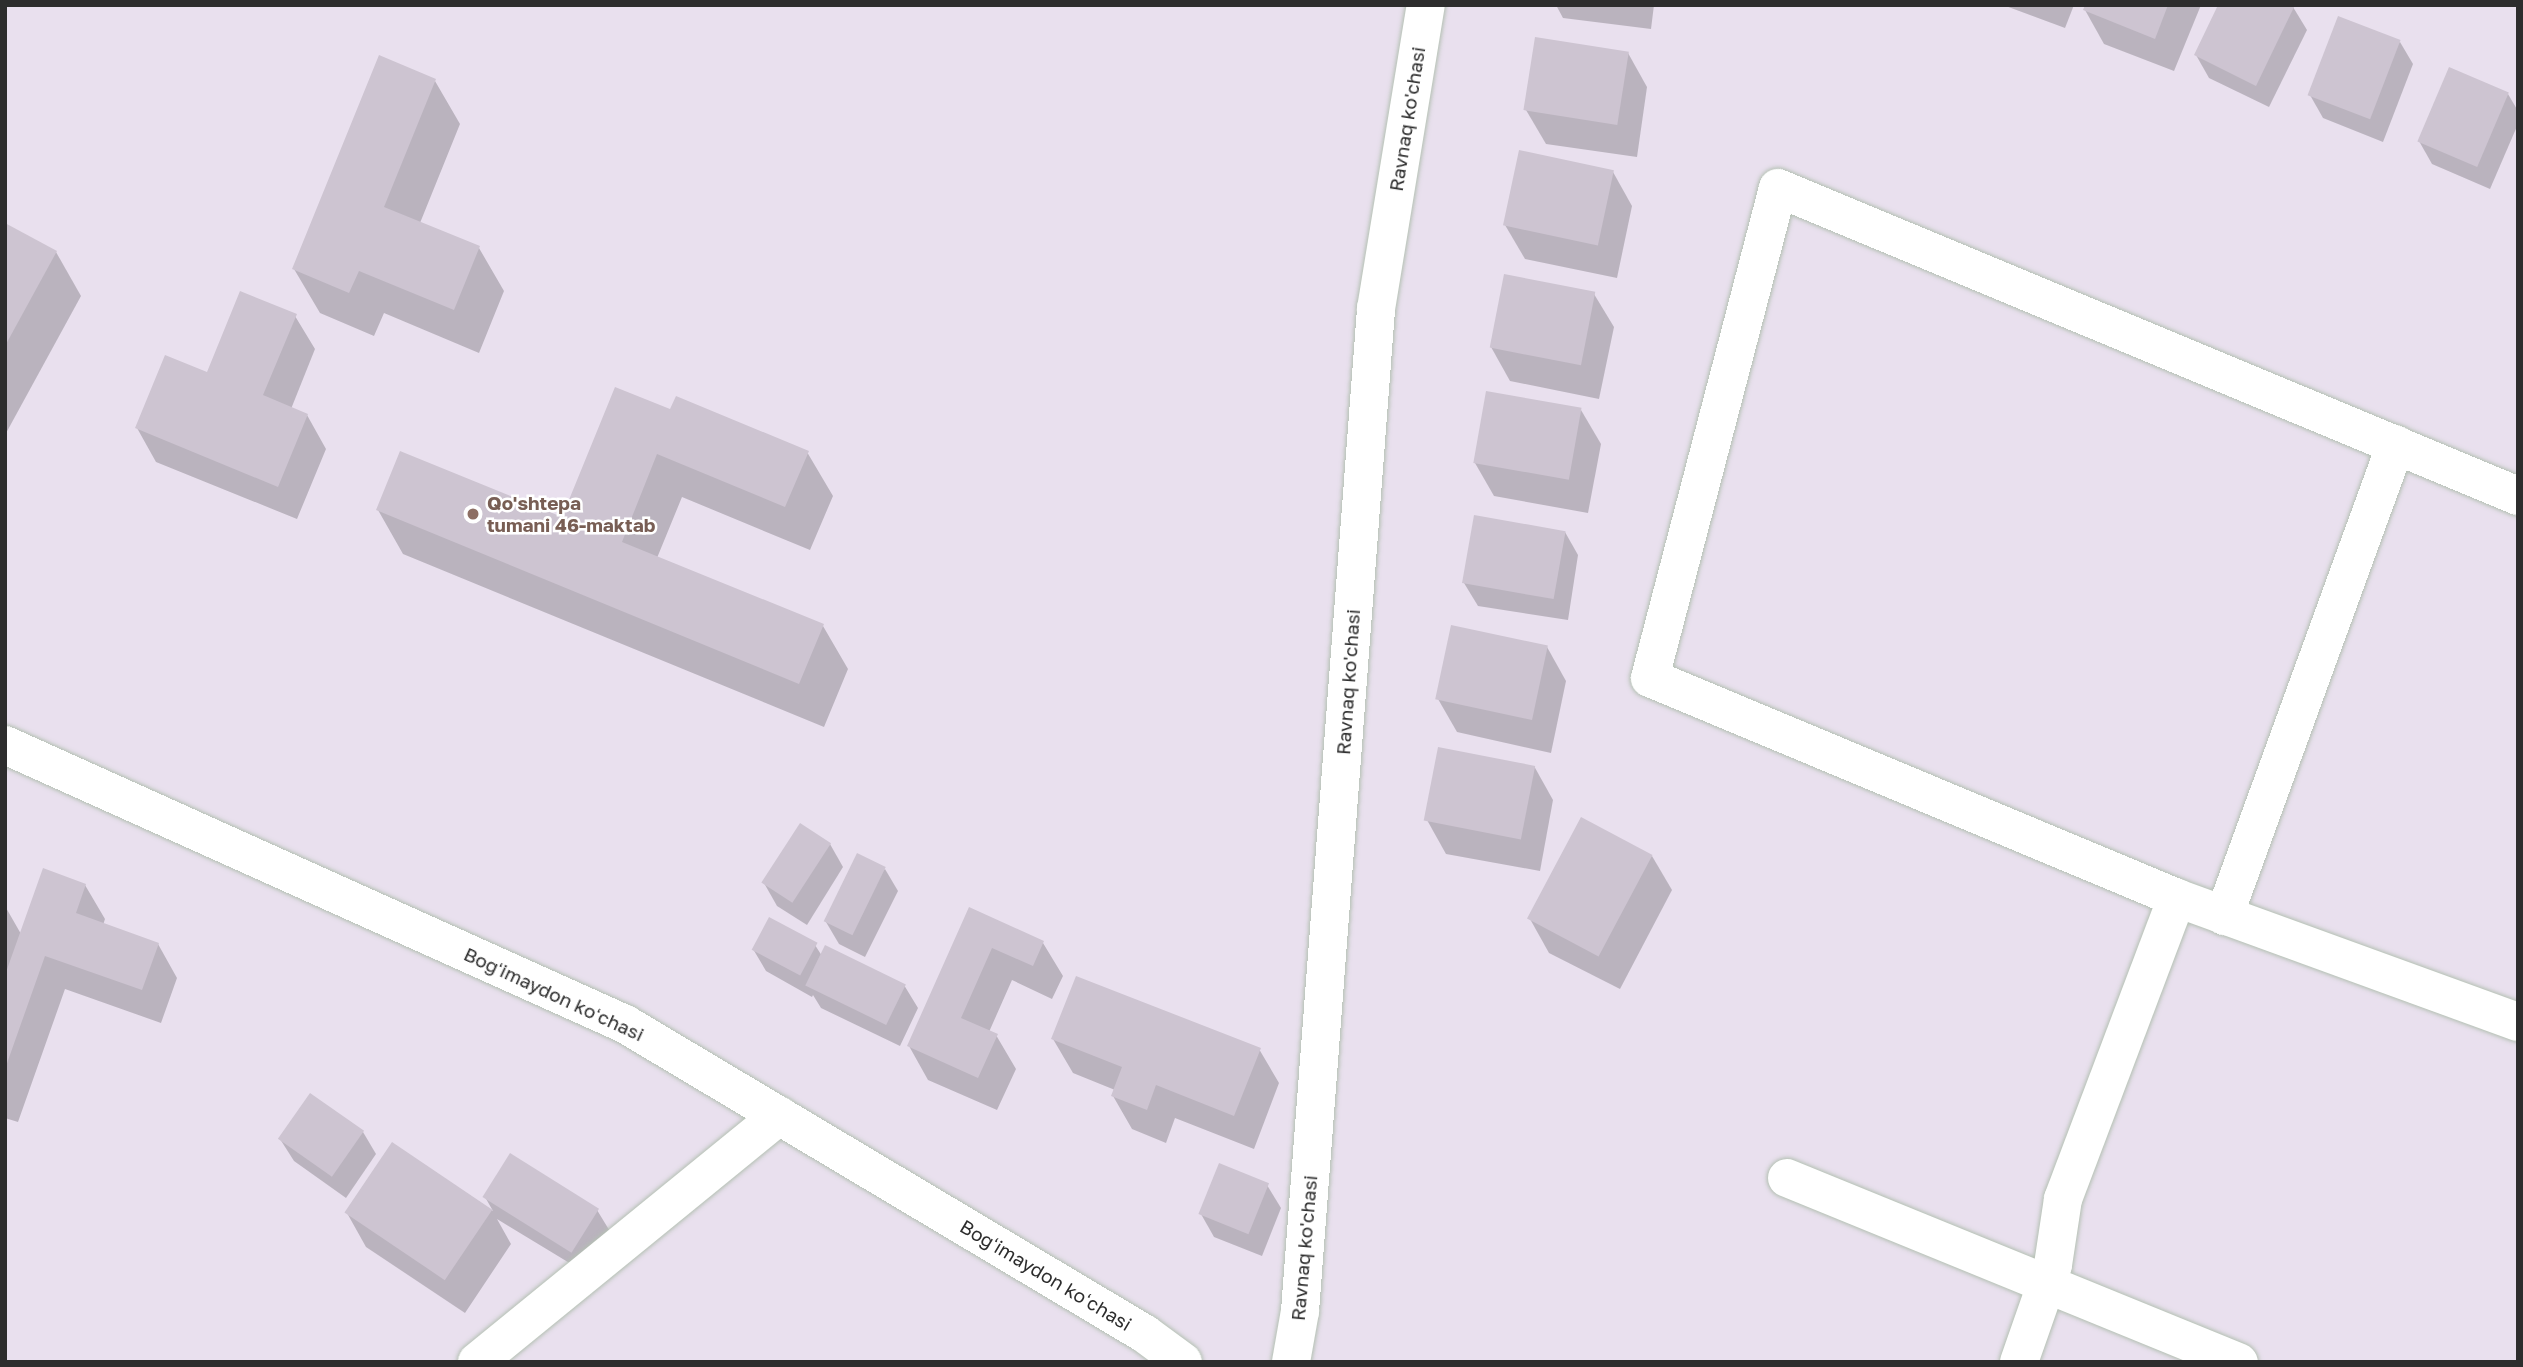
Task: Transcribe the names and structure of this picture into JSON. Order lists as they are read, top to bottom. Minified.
{"streets":{"street":["Ravnaq ko'chasi","Bogʻimaydon koʻchasi"]},"places":["Qo'shtepa tumani 46-maktab"]}
